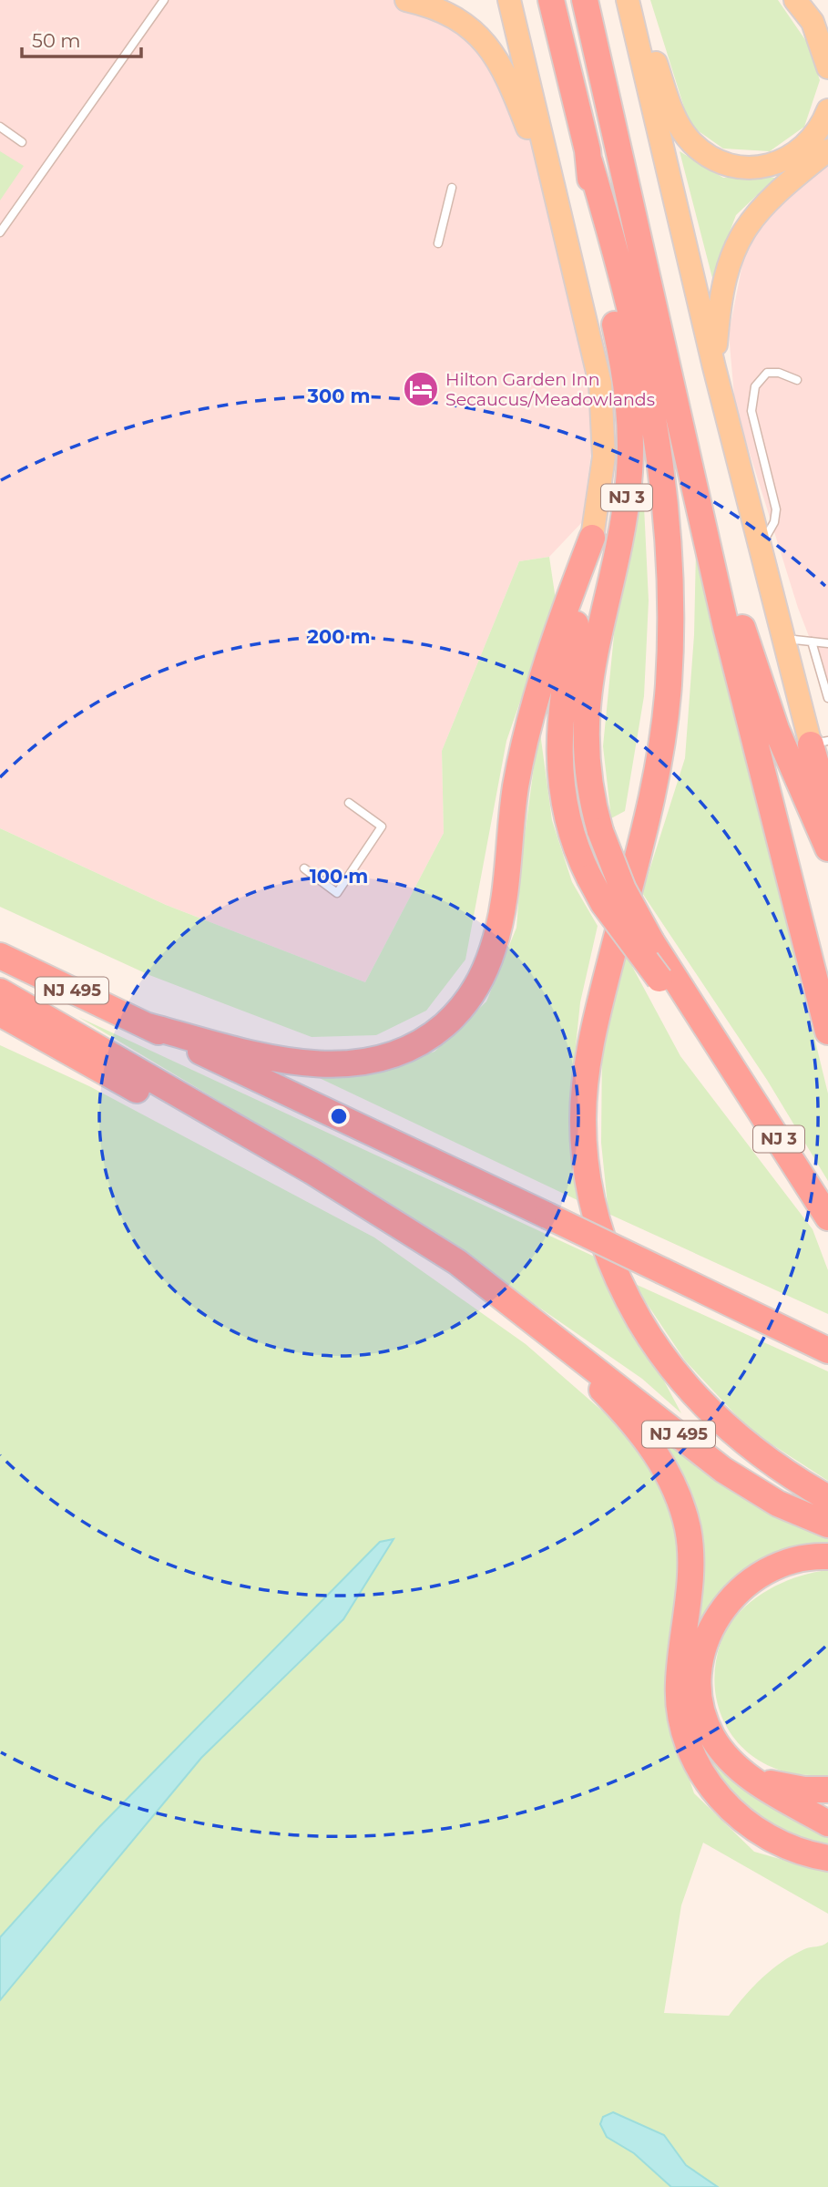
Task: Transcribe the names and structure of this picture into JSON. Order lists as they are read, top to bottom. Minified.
{"streets":{"highway":["NJ 3","NJ 495"]},"places":{"hotel":["Hilton Garden Inn Secaucus/Meadowlands"]},"scale_bar":"50 m","rings":["300 m","200 m","100 m"]}
